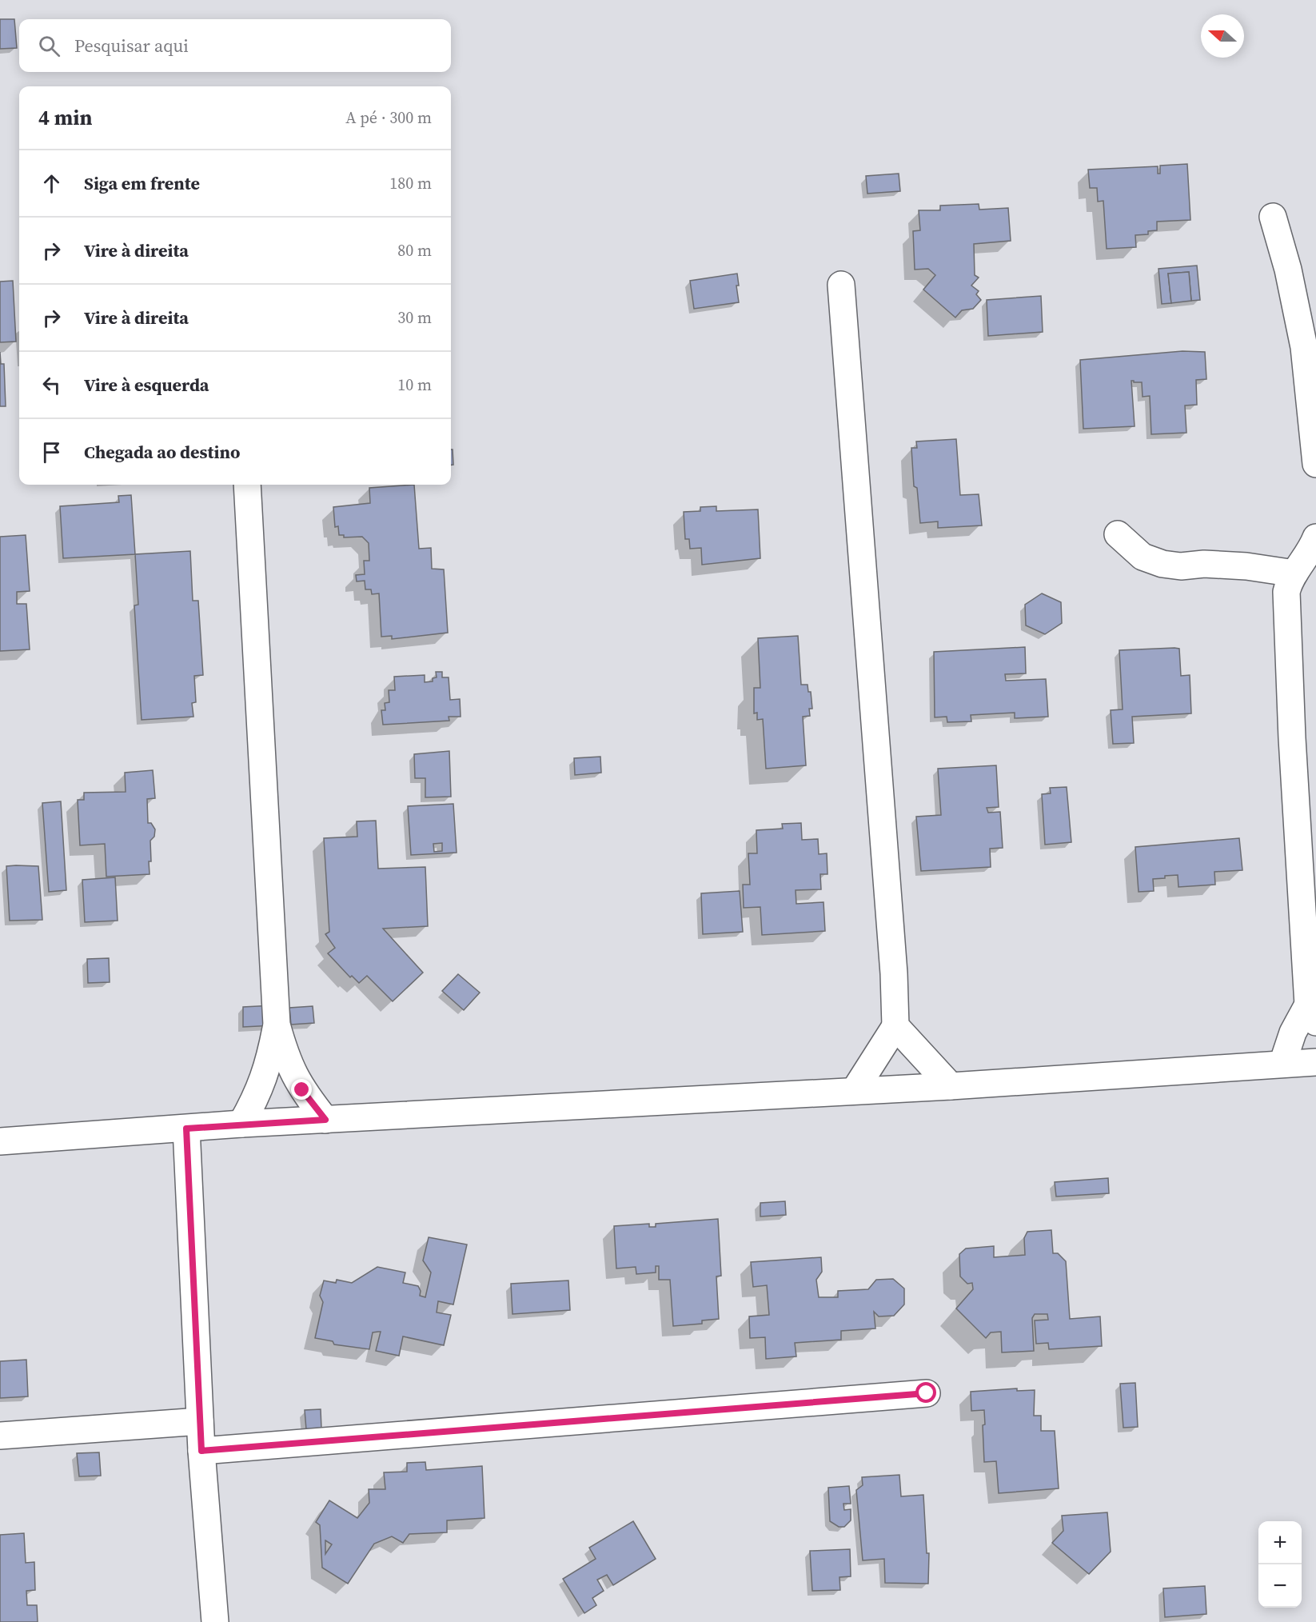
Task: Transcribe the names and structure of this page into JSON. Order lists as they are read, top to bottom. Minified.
{"north":"left","page":{"search":"Pesquisar aqui","heading":["4 min","A pé · 300 m"],"list":[["Siga em frente","180 m"],["Vire à direita","80 m"],["Vire à direita","30 m"],["Vire à esquerda","10 m"],"Chegada ao destino"],"map_buttons":["+","−"]}}
